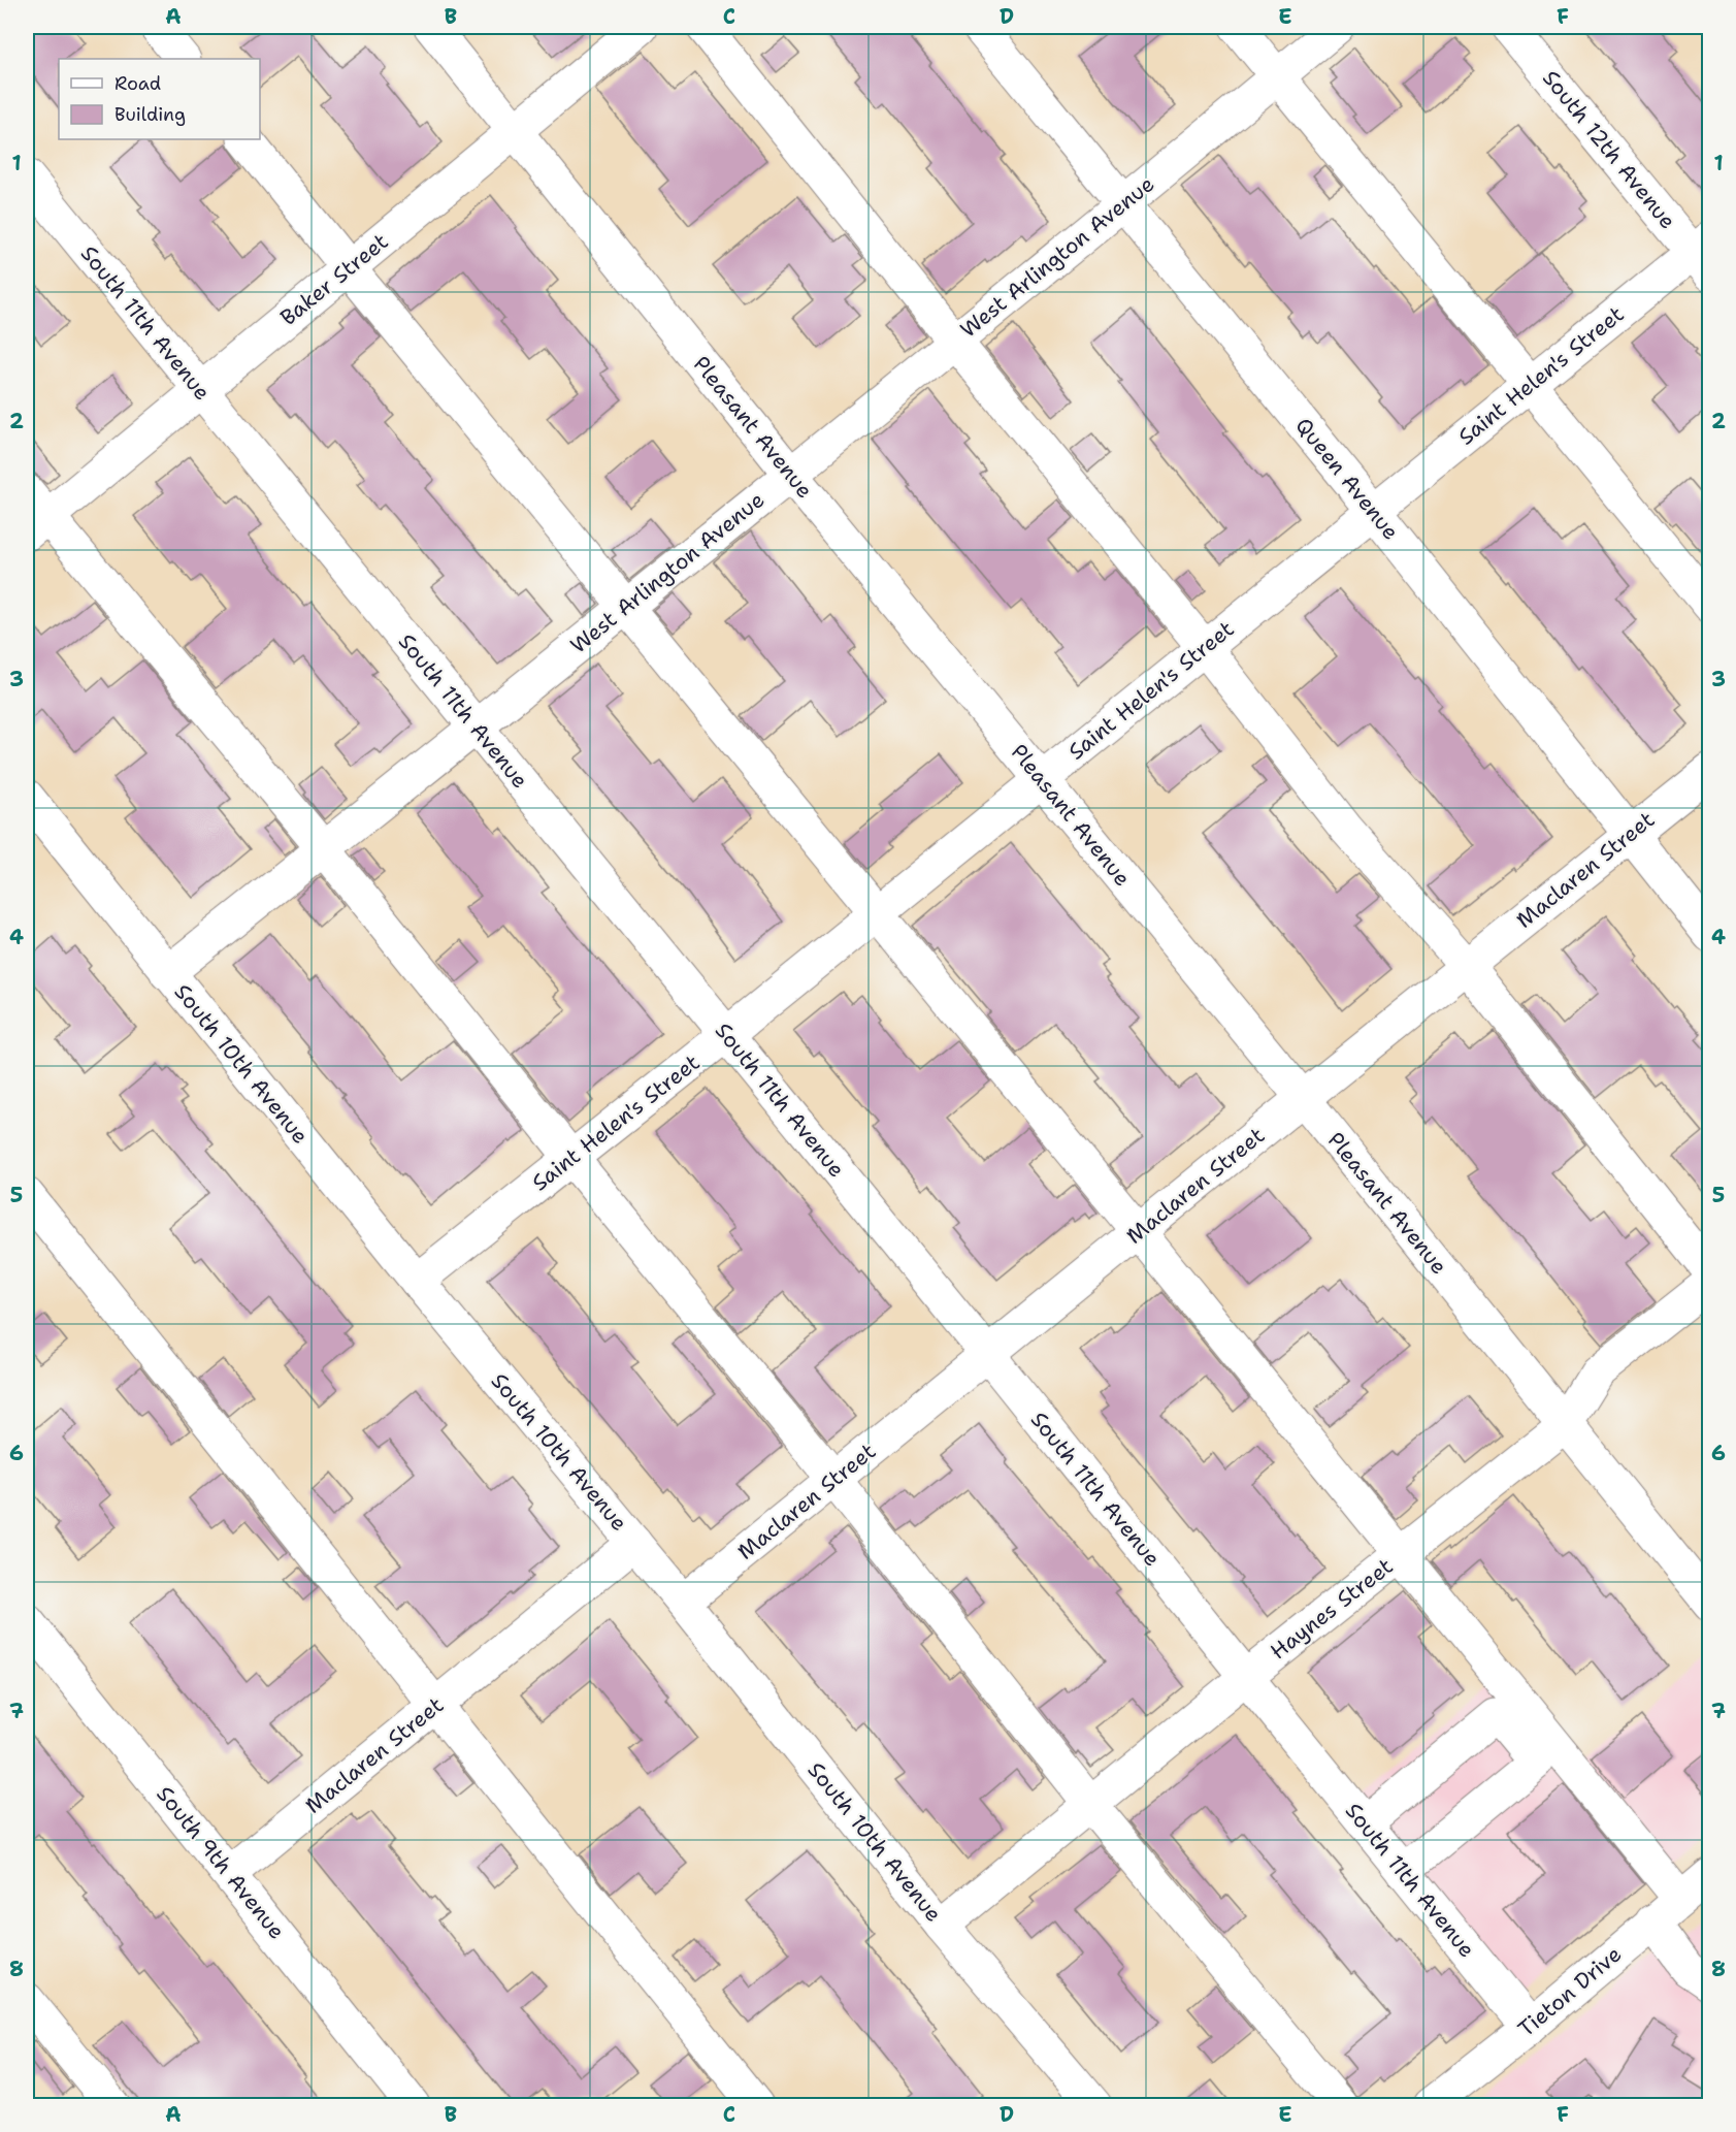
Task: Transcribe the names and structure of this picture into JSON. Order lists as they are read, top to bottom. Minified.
{"streets":{"street":["South 12th Avenue","West Arlington Avenue","Baker Street","South 11th Avenue","Saint Helen's Street","Pleasant Avenue","Queen Avenue","Maclaren Street","South 10th Avenue","Haynes Street","South 9th Avenue","Tieton Drive"]},"crossings":[["South 12th Avenue","Saint Helen's Street"],["West Arlington Avenue","South 11th Avenue"],["West Arlington Avenue","Pleasant Avenue"],["West Arlington Avenue","Queen Avenue"],["West Arlington Avenue","South 10th Avenue"],["Baker Street","South 11th Avenue"],["Baker Street","Pleasant Avenue"],["South 11th Avenue","Saint Helen's Street"],["South 11th Avenue","Maclaren Street"],["South 11th Avenue","Haynes Street"],["South 11th Avenue","Tieton Drive"],["Saint Helen's Street","Pleasant Avenue"],["Saint Helen's Street","Queen Avenue"],["Saint Helen's Street","South 10th Avenue"],["Pleasant Avenue","Maclaren Street"],["Pleasant Avenue","Haynes Street"],["Queen Avenue","Maclaren Street"],["Maclaren Street","South 10th Avenue"],["Maclaren Street","South 9th Avenue"],["South 10th Avenue","Haynes Street"]],"legend":["Road","Building"],"grid":{"columns":["A","B","C","D","E","F"],"rows":["1","2","3","4","5","6","7","8"]}}
